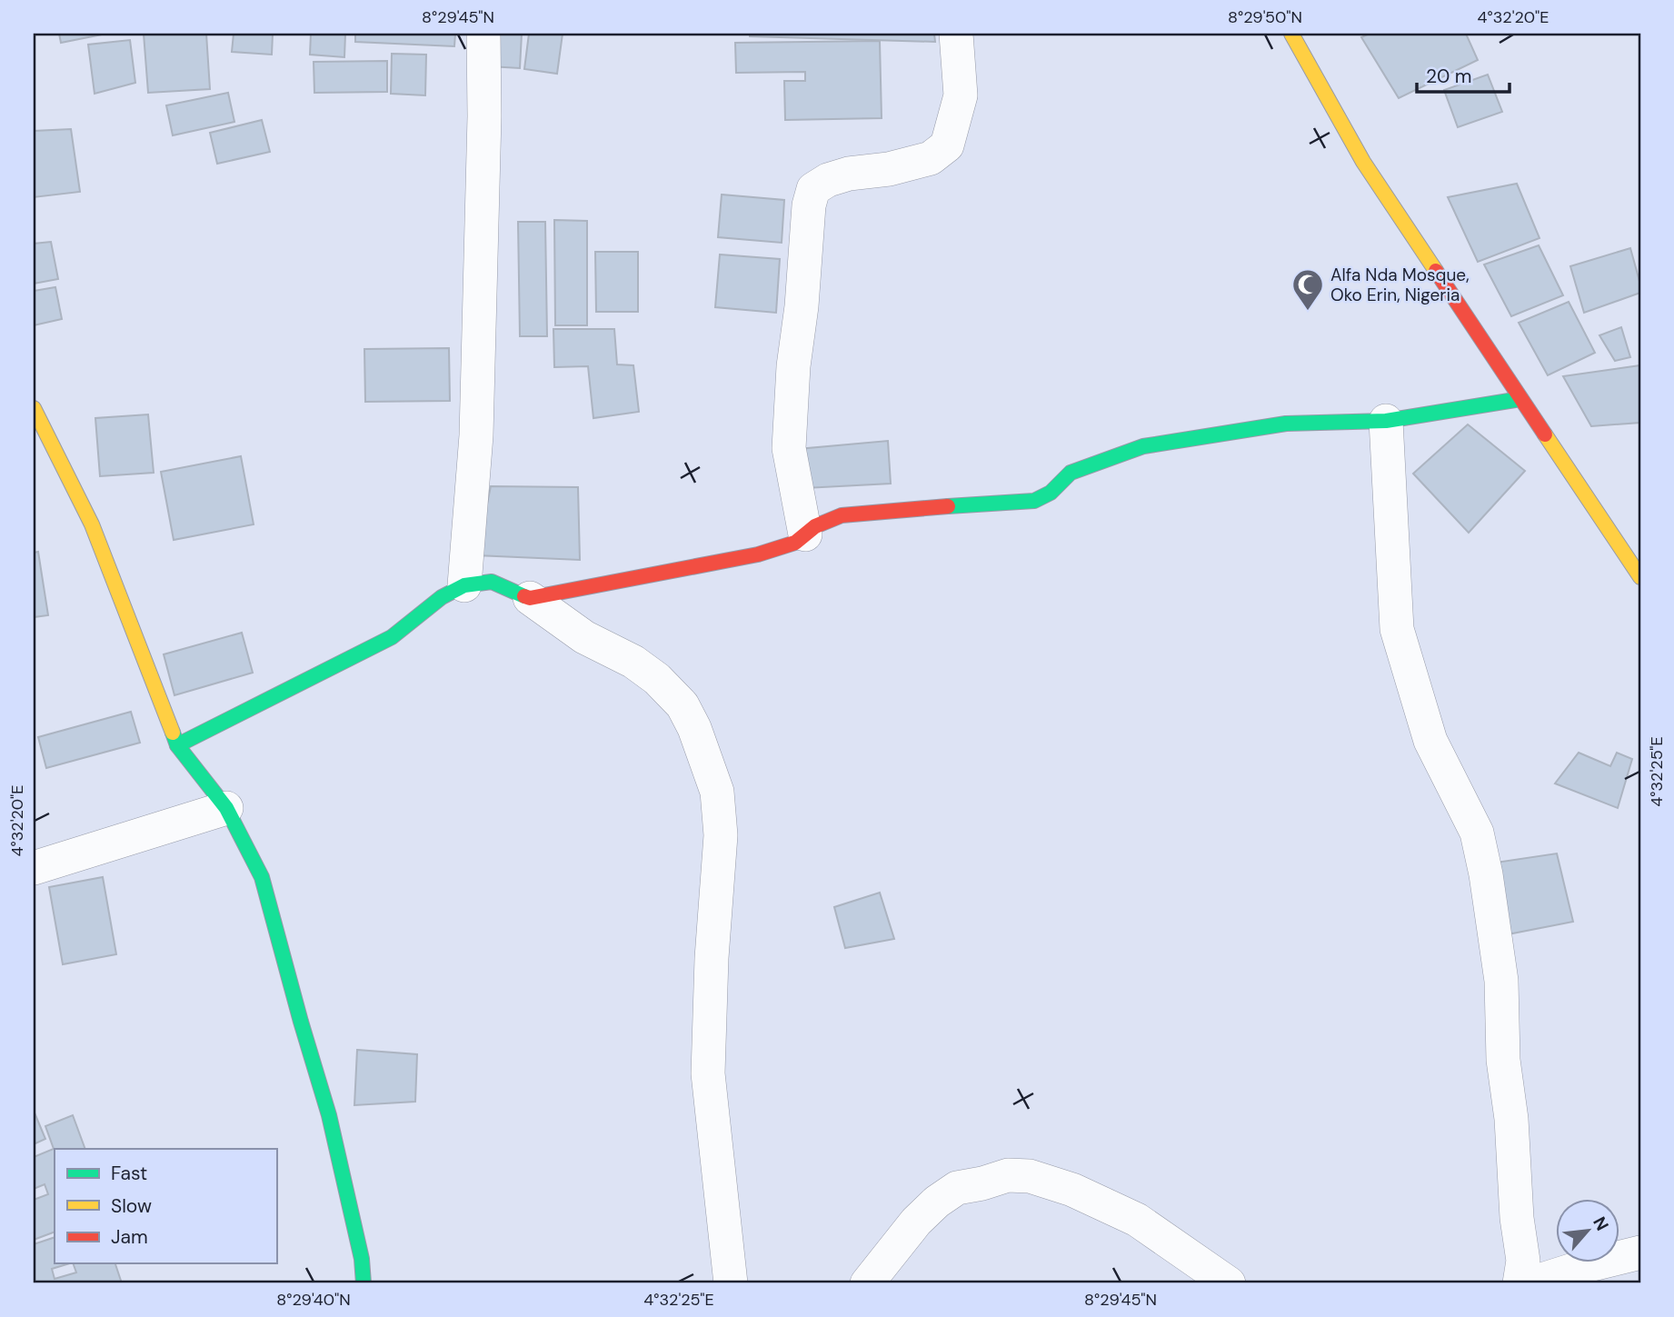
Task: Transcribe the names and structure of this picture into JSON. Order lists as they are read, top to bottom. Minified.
{"places":{"mosque":["Alfa Nda Mosque, Oko Erin, Nigeria"]},"legend":["Fast","Slow","Jam"],"scale_bar":"20 m","north":"top right","coordinates":["8°29'45\"N","8°29'50\"N","4°32'20\"E","4°32'25\"E","8°29'40\"N"]}
